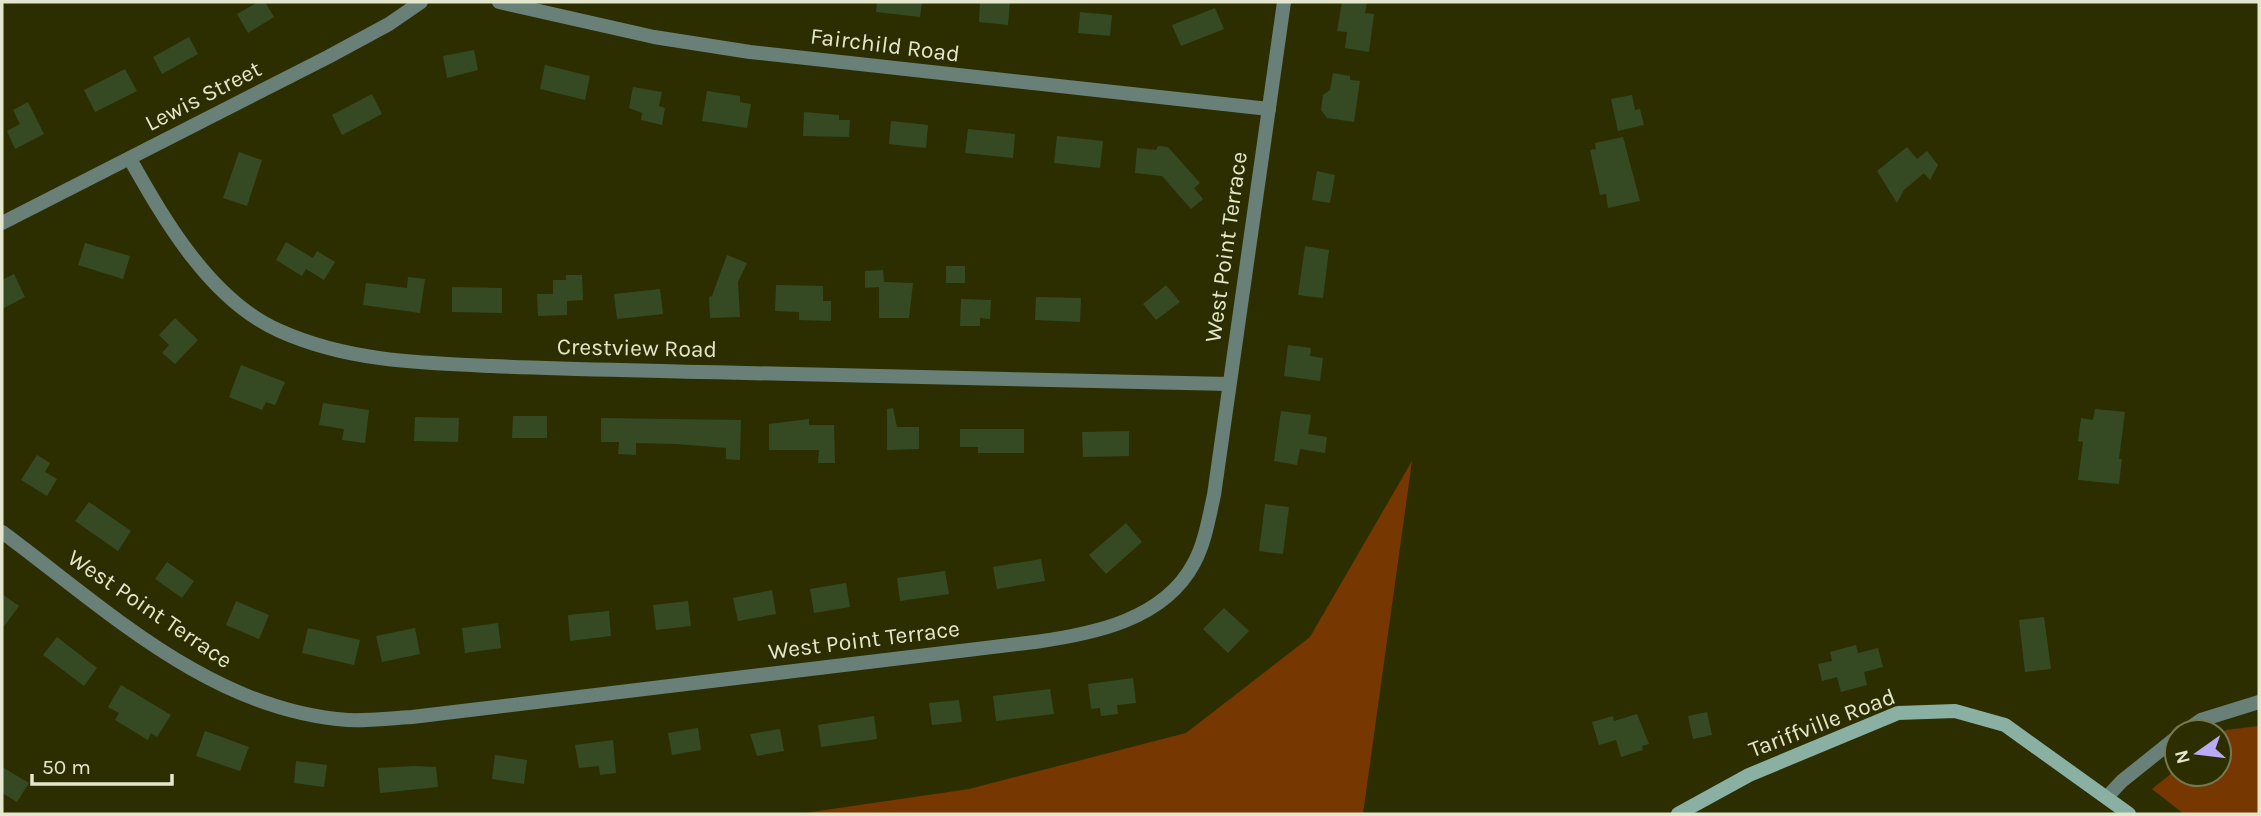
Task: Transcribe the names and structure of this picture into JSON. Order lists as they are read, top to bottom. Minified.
{"streets":{"main road":["Tariffville Road"],"street":["Fairchild Road","Lewis Street","West Point Terrace","Crestview Road"]},"crossings":[["Fairchild Road","West Point Terrace"],["Lewis Street","Crestview Road"],["West Point Terrace","Crestview Road"]],"scale_bar":"50 m","north":"left"}
